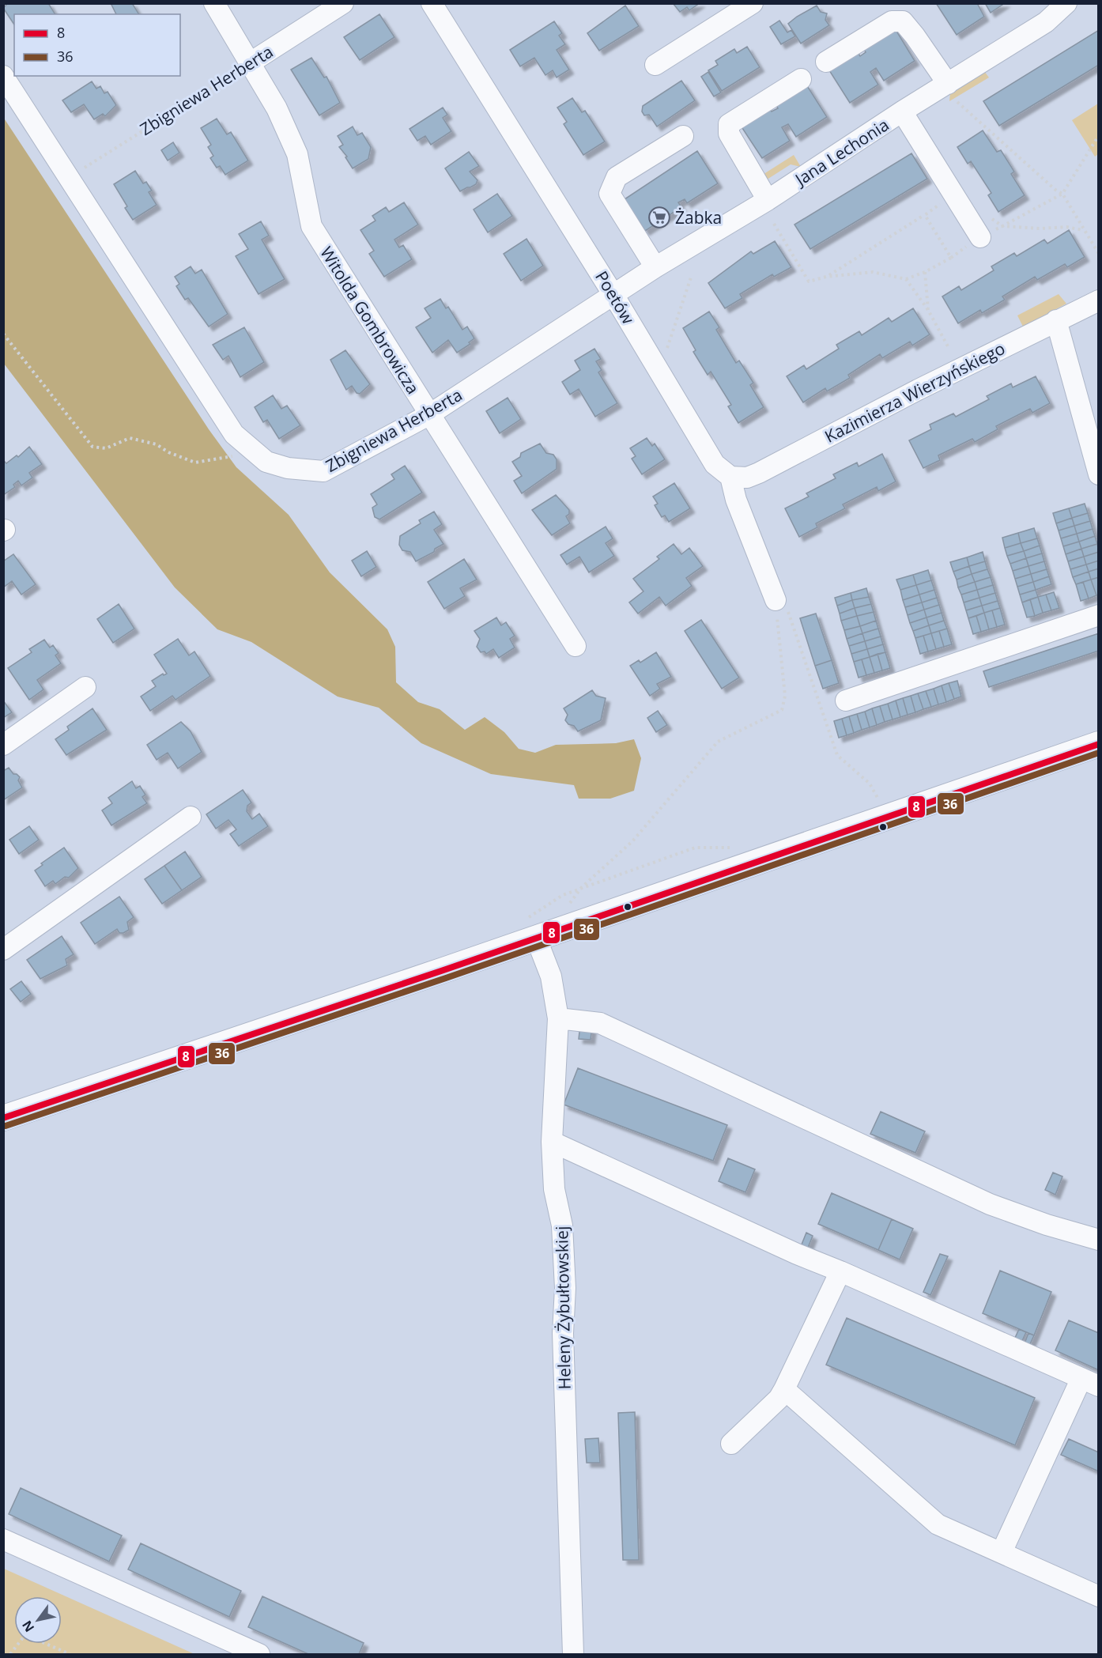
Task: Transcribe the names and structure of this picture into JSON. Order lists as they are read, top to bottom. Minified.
{"streets":{"street":["Zbigniewa Herberta","Jana Lechonia","Poetów","Witolda Gombrowicza","Kazimierza Wierzyńskiego","Heleny Żybułtowskiej"]},"crossings":[["Zbigniewa Herberta","Jana Lechonia"],["Zbigniewa Herberta","Poetów"],["Zbigniewa Herberta","Witolda Gombrowicza"],["Jana Lechonia","Poetów"],["Poetów","Kazimierza Wierzyńskiego"]],"places":{"supermarket":["Żabka"]},"lines":["transit line 8","transit line 36"],"legend":["8","36"],"north":"bottom left"}
